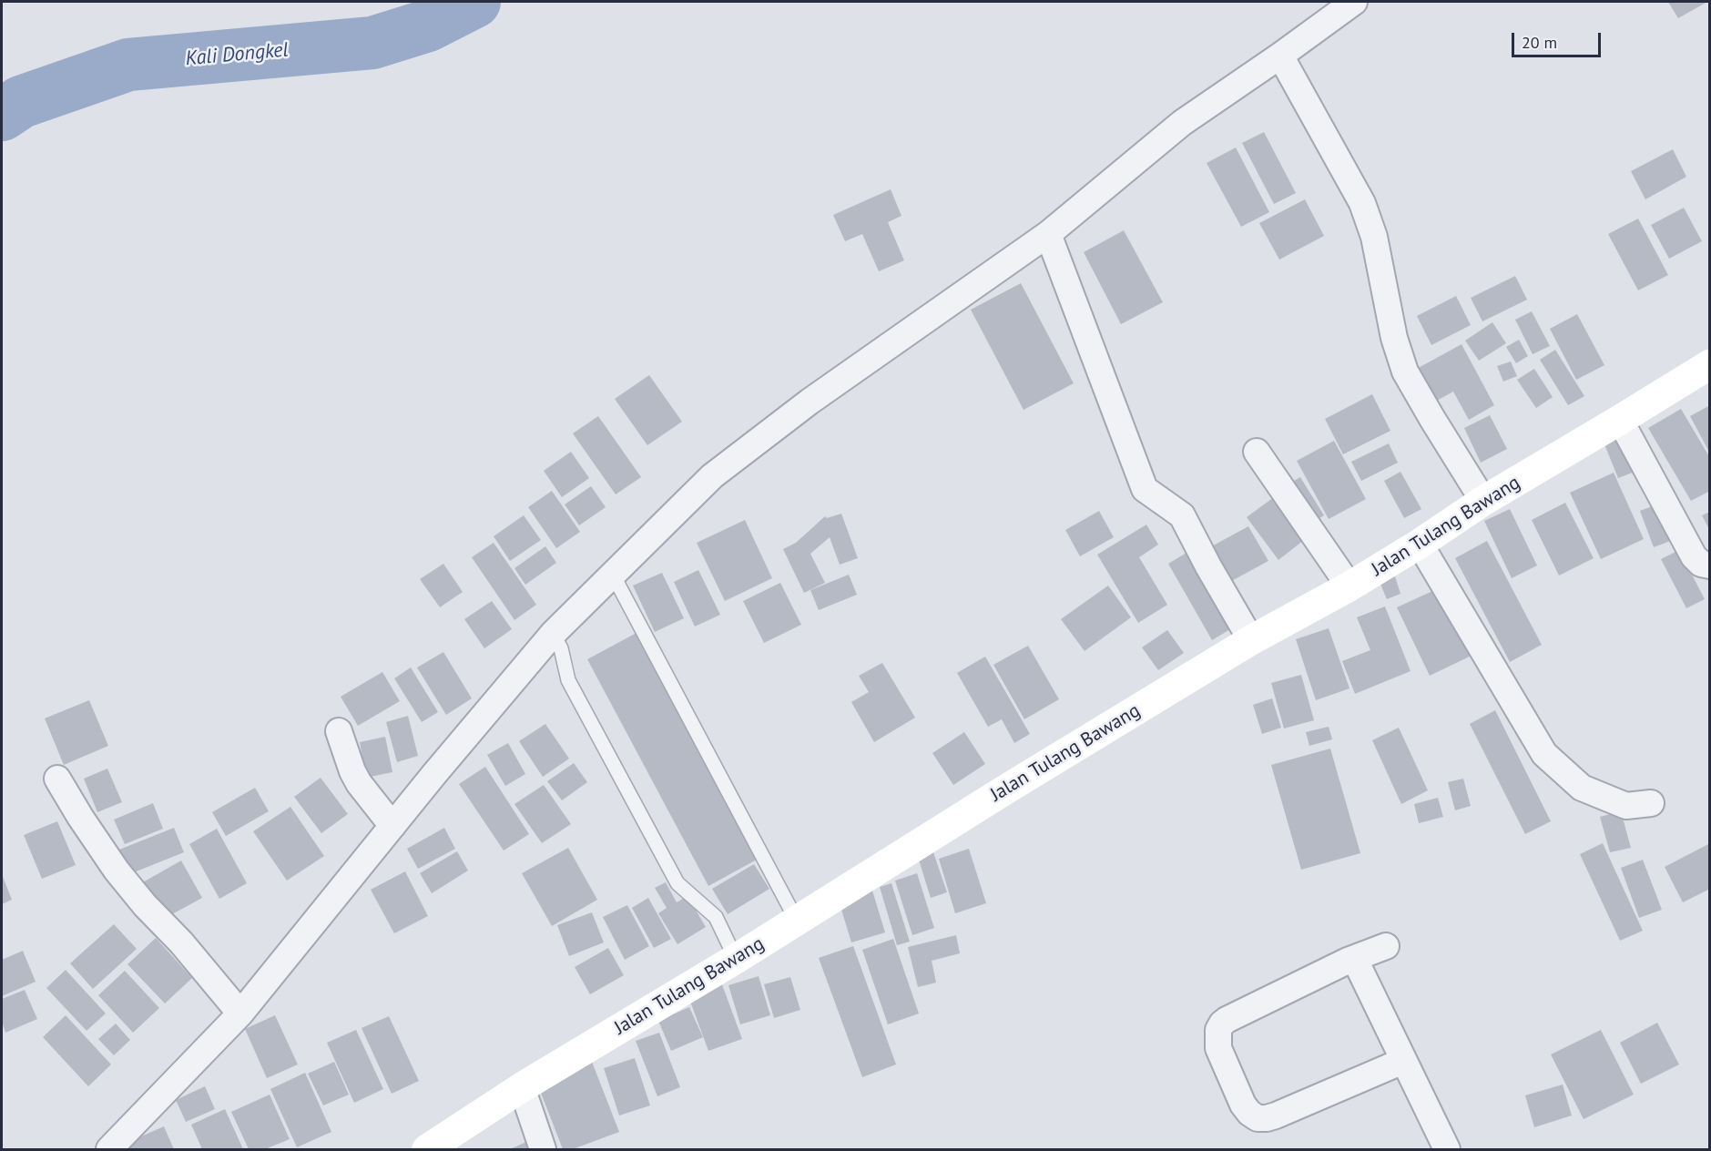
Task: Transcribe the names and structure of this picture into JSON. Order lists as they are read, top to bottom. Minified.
{"streets":{"street":["Jalan Tulang Bawang"]},"water":["Kali Dongkel"],"scale_bar":"20 m"}
